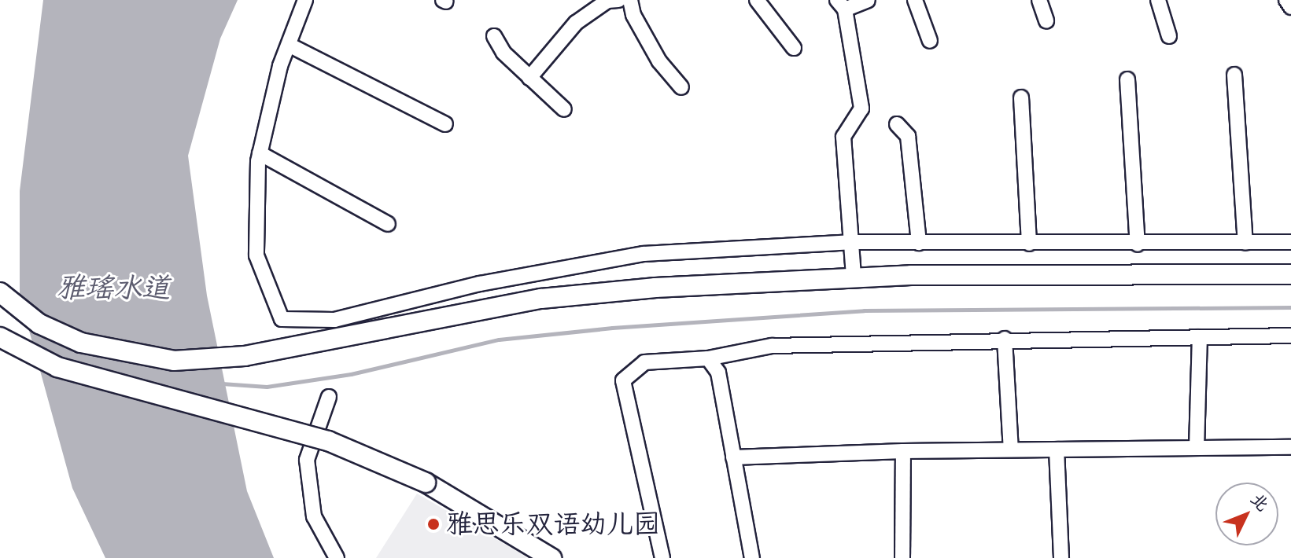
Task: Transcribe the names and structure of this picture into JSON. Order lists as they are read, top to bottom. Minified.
{"water":["雅瑶水道"],"places":["雅思乐双语幼儿园"],"north":"top right"}
